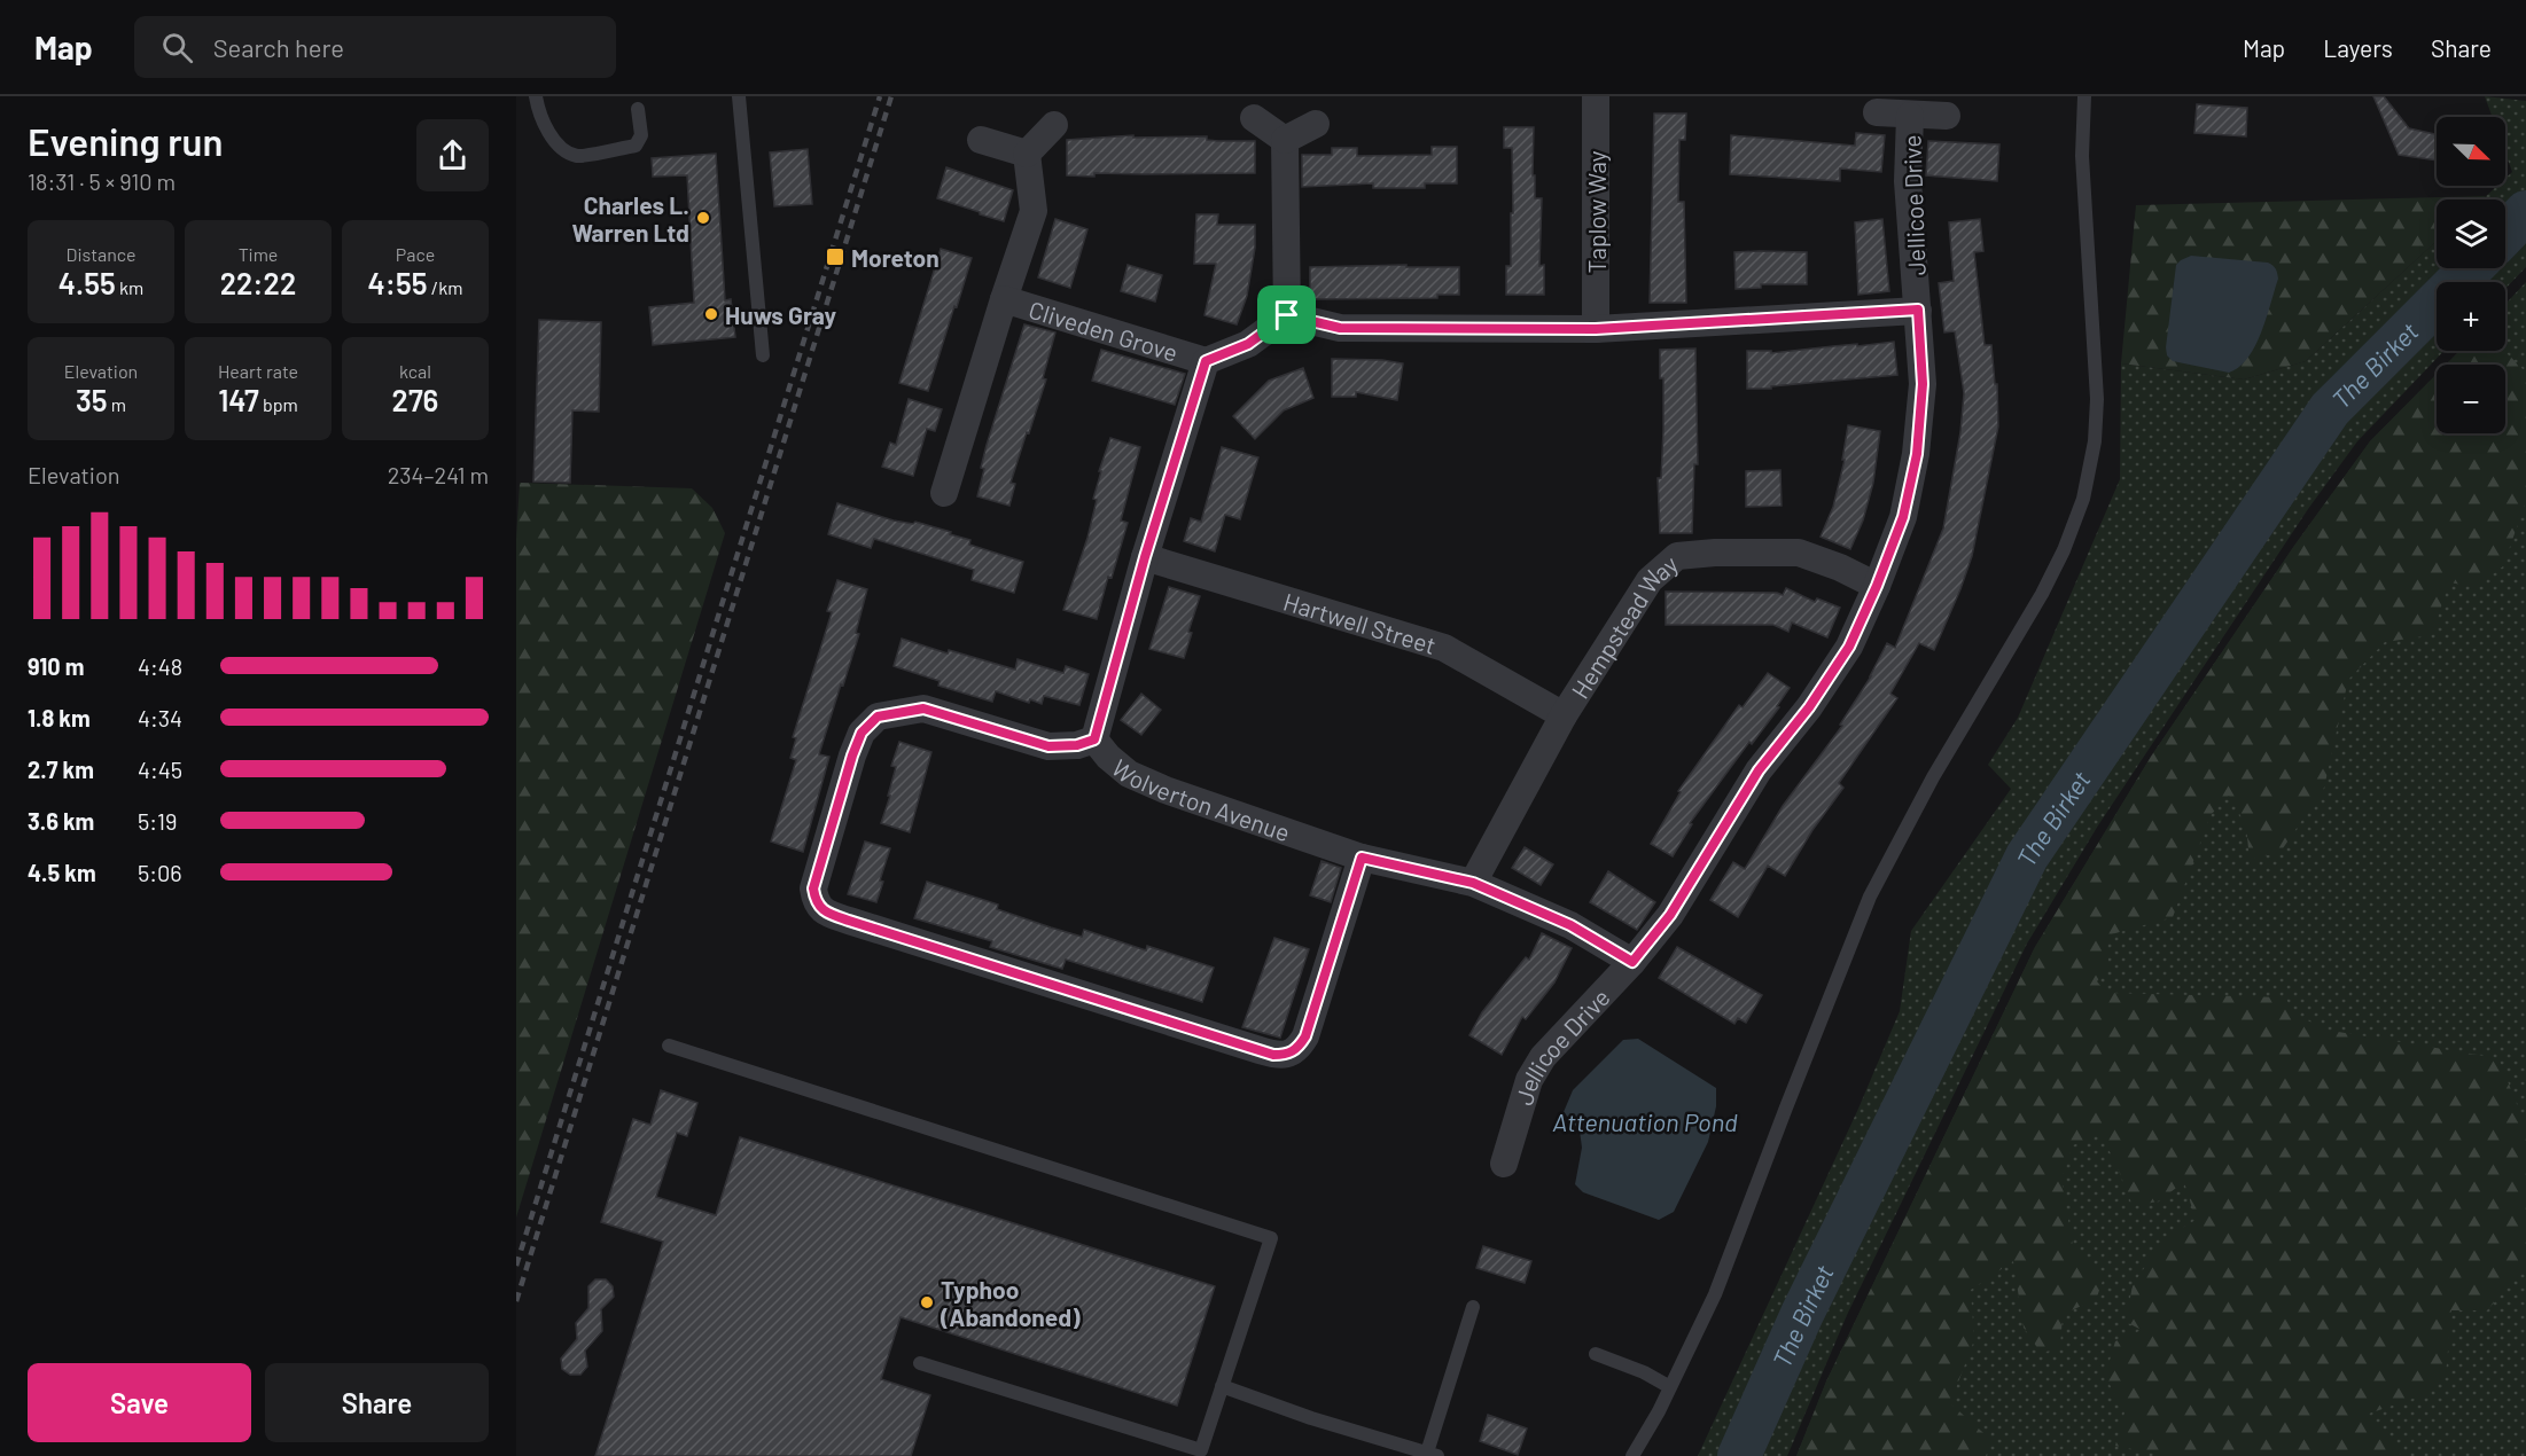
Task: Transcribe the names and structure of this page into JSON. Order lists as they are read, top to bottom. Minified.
{"streets":{"street":["Jellicoe Drive","Taplow Way","Cliveden Grove","Hartwell Street","Hempstead Way","Wolverton Avenue"]},"crossings":[["Jellicoe Drive","Hempstead Way"],["Jellicoe Drive","Wolverton Avenue"],["Hartwell Street","Hempstead Way"],["Hempstead Way","Wolverton Avenue"]],"water":["The Birket","Attenuation Pond"],"places":{"other":["Charles L. Warren Ltd","Huws Gray","Typhoo (Abandoned)"],"transit":["Moreton"]},"north":"bottom right","page":{"header":"Map","search":"Search here","nav":["Map","Layers","Share"],"heading":["Evening run","18:31 · 5 × 910 m"],"map_buttons":["+","−"],"stats":[["Distance","4.55 km"],["Time","22:22"],["Pace","4:55 /km"],["Elevation","35 m"],["Heart rate","147 bpm"],["kcal","276"]],"chart":["Elevation","234–241 m"],"list":[{"name":"910 m","note":"4:48"},{"name":"1.8 km","note":"4:34"},{"name":"2.7 km","note":"4:45"},{"name":"3.6 km","note":"5:19"},{"name":"4.5 km","note":"5:06"}],"buttons":["Save","Share"]}}
